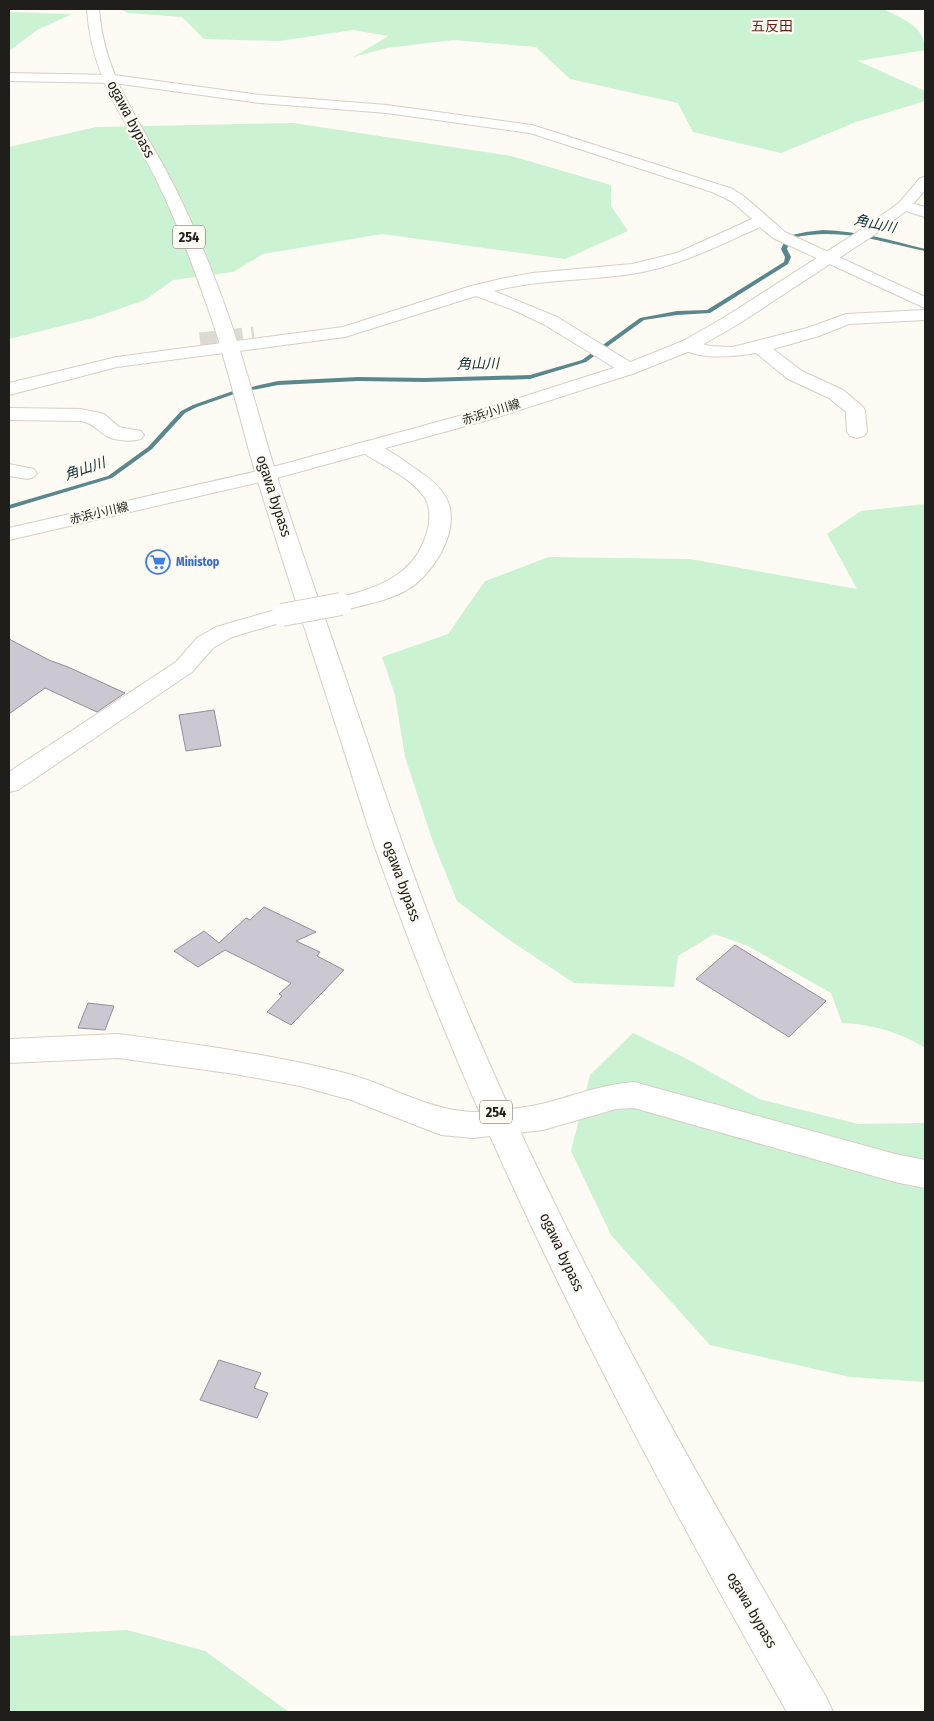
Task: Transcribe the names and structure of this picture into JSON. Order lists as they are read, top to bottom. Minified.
{"streets":{"main road":["ogawa bypass","254","赤浜小川線"]},"crossings":[["ogawa bypass","赤浜小川線"]],"districts":["五反田"],"water":["角山川"],"places":{"supermarket":["Ministop"]}}
